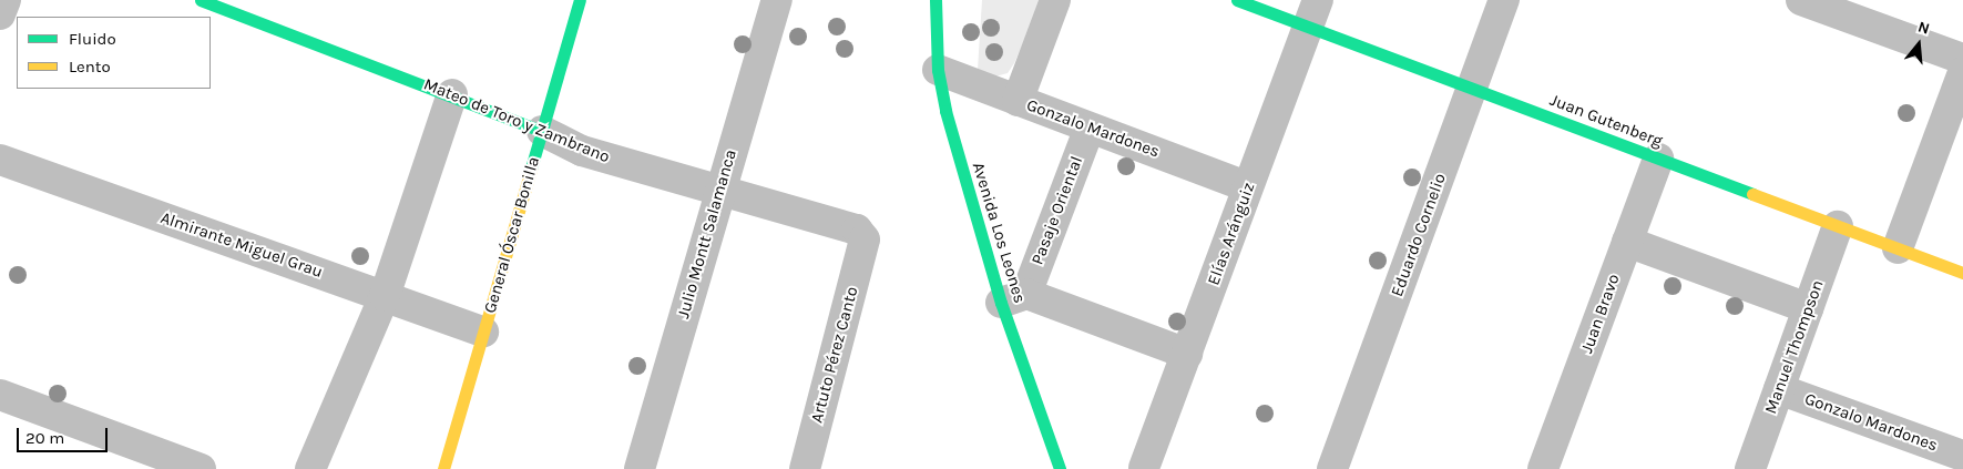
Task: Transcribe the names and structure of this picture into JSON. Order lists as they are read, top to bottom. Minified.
{"streets":{"street":["Mateo de Toro y Zambrano","Juan Gutenberg","Gonzalo Mardones","Pasaje Oriental","Avenida Los Leones","Julio Montt Salamanca","Elías Aránguiz","General Óscar Bonilla","Eduardo Cornelio","Almirante Miguel Grau","Juan Bravo","Manuel Thompson","Artuto Pérez Canto"]},"crossings":[["Mateo de Toro y Zambrano","Julio Montt Salamanca"],["Mateo de Toro y Zambrano","General Óscar Bonilla"],["Mateo de Toro y Zambrano","Artuto Pérez Canto"],["Juan Gutenberg","Elías Aránguiz"],["Juan Gutenberg","Eduardo Cornelio"],["Juan Gutenberg","Juan Bravo"],["Juan Gutenberg","Manuel Thompson"],["Gonzalo Mardones","Pasaje Oriental"],["Gonzalo Mardones","Avenida Los Leones"],["Gonzalo Mardones","Elías Aránguiz"],["Gonzalo Mardones","Manuel Thompson"],["Pasaje Oriental","Avenida Los Leones"],["General Óscar Bonilla","Almirante Miguel Grau"]],"legend":["Fluido","Lento"],"scale_bar":"20 m","north":"top"}
